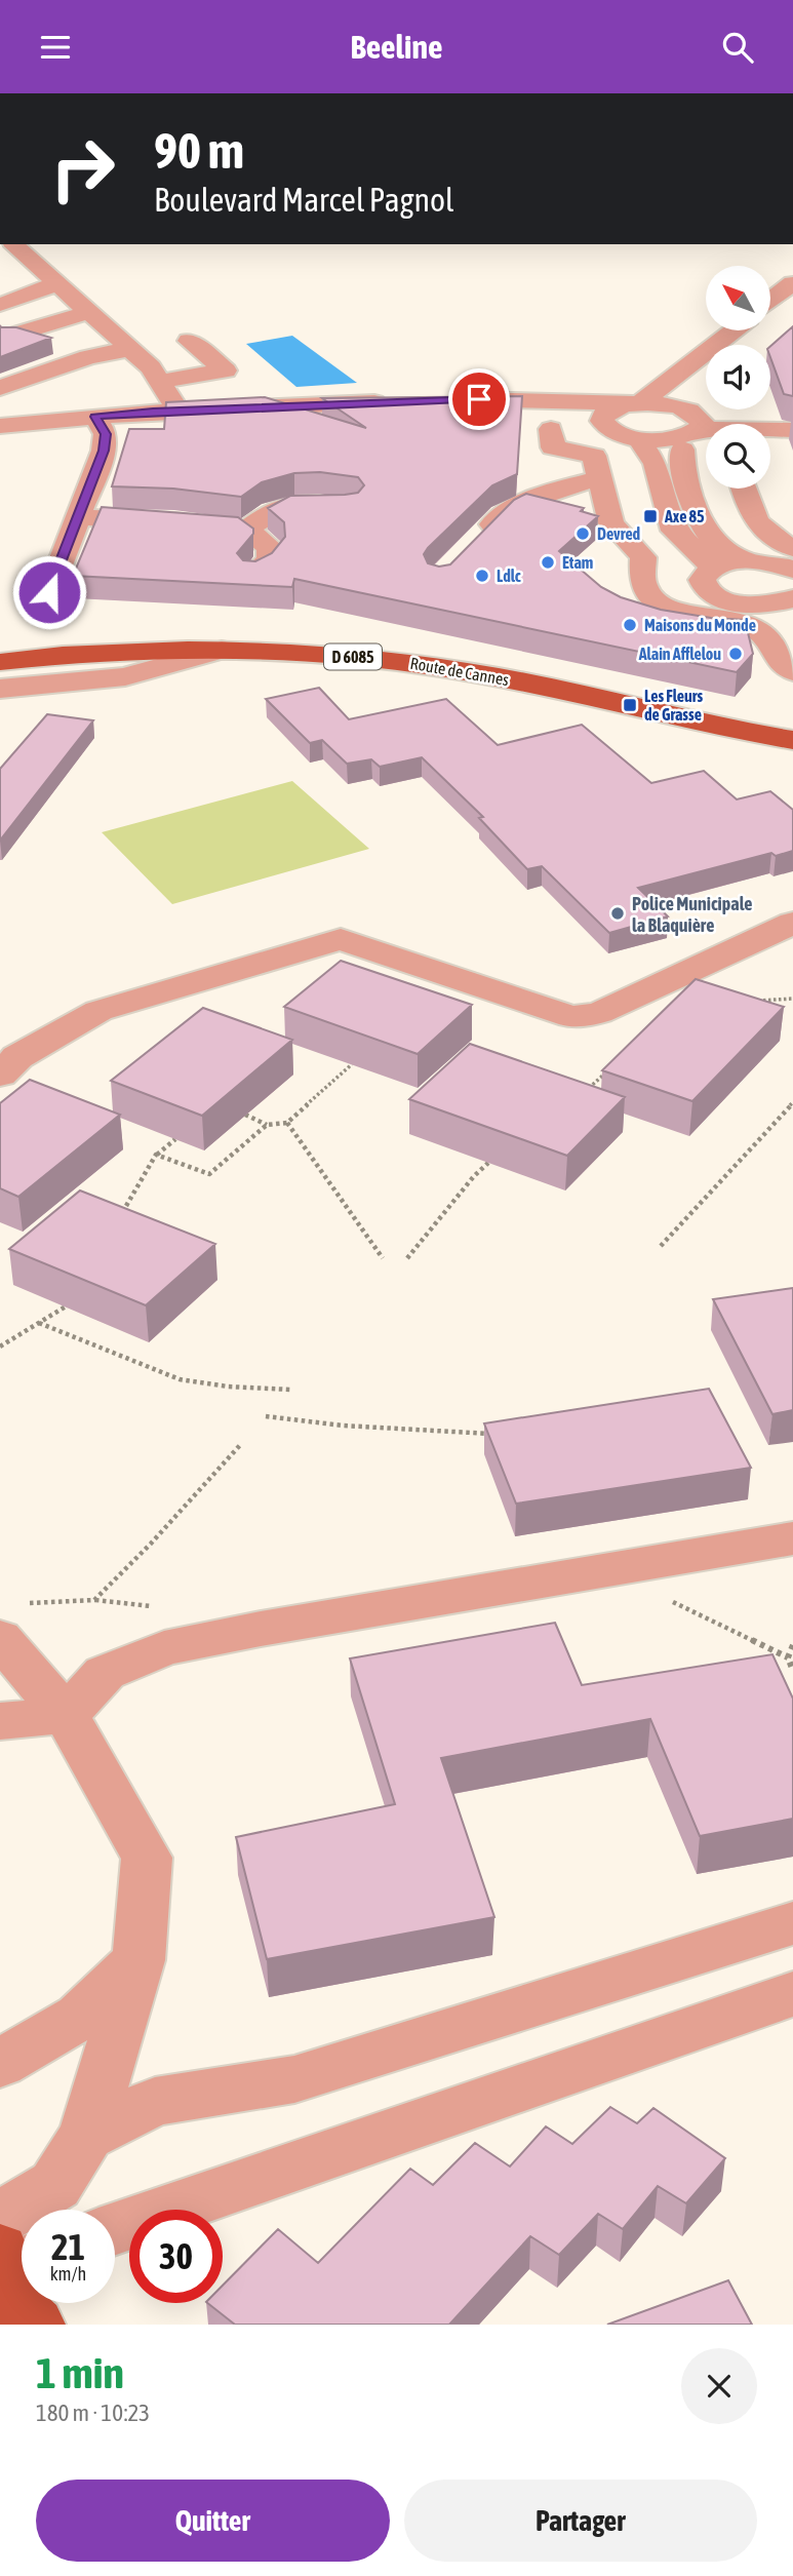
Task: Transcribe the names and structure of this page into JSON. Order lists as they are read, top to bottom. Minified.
{"streets":{"main road":["D 6085","Route de Cannes"]},"places":{"transit":["Axe 85","Les Fleurs de Grasse"],"other":["Devred","Etam","Ldlc","Maisons du Monde","Alain Afflelou","Police Municipale la Blaquière"]},"north":"top left","page":{"header":"Beeline","turn":["90 m","Boulevard Marcel Pagnol"],"speed":"21 km/h","limit":"30","heading":["1 min","180 m · 10:23"],"buttons":["Quitter","Partager"]}}
